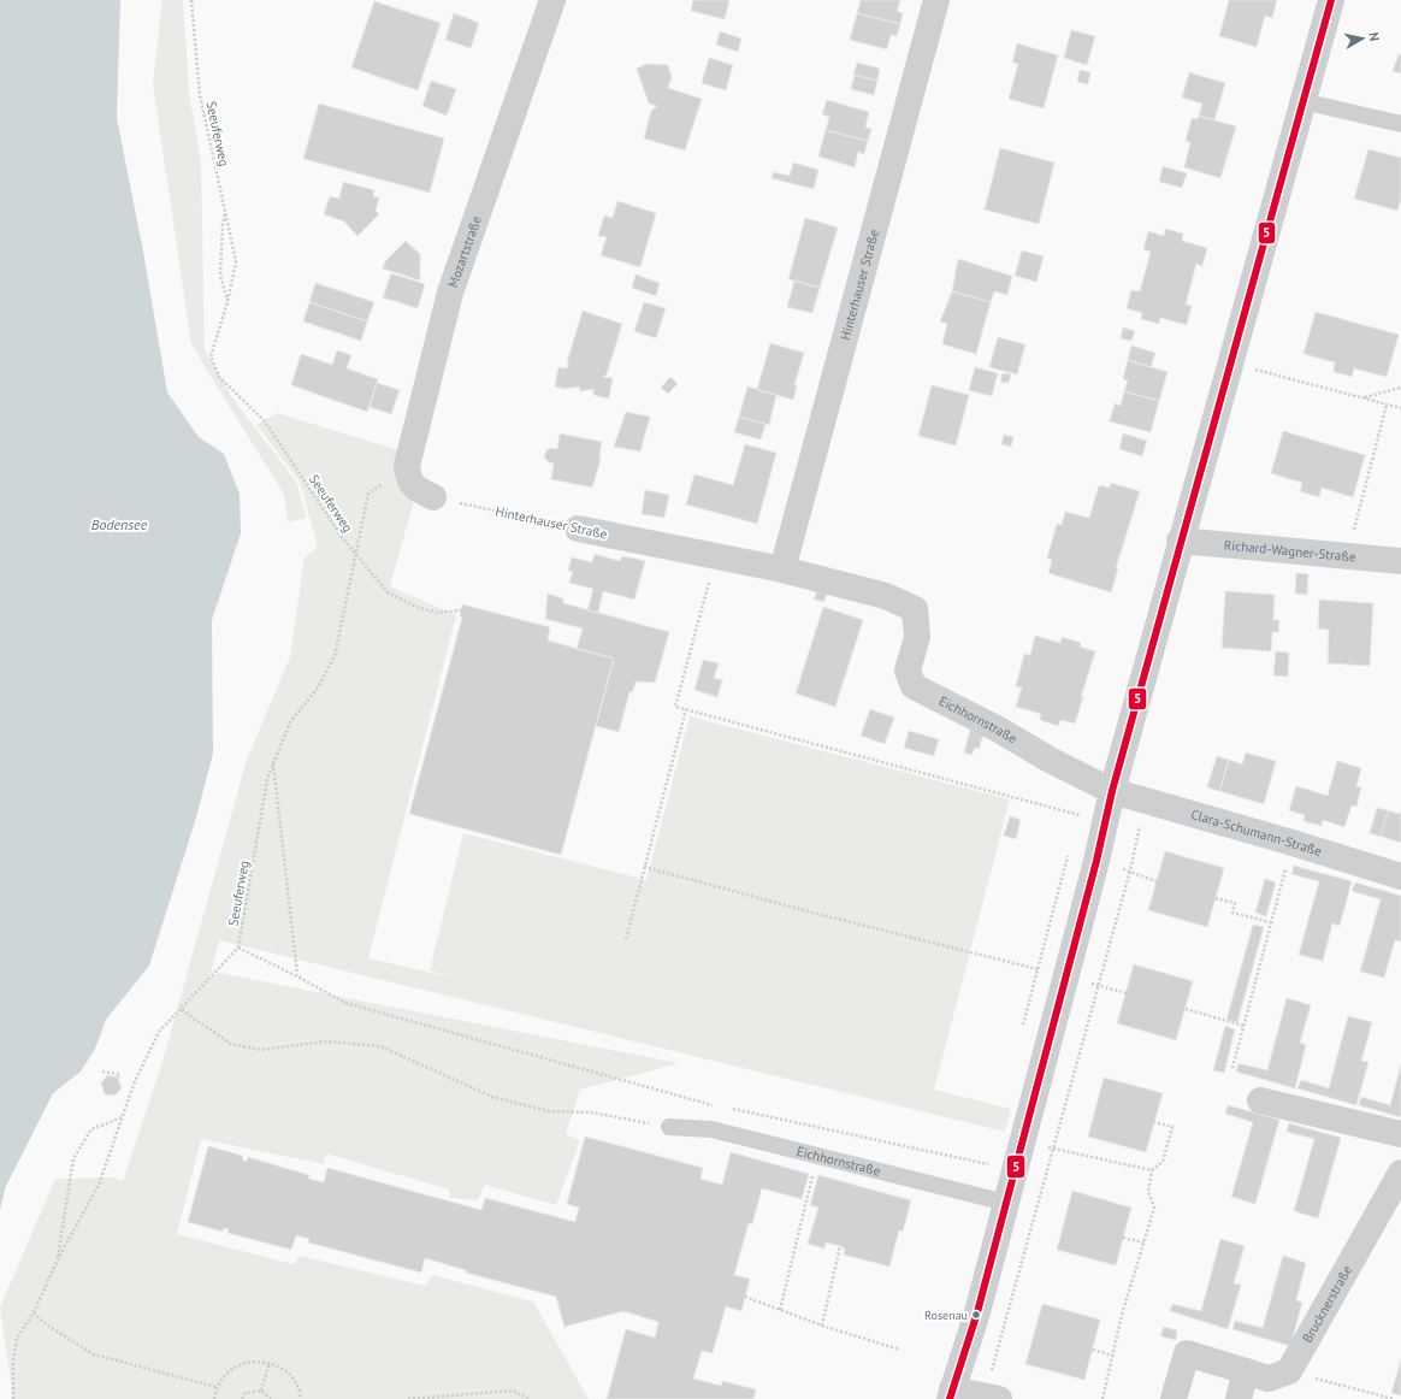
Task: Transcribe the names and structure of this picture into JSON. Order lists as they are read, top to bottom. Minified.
{"streets":{"street":["Mozartstraße","Hinterhauser Straße","Richard-Wagner-Straße","Eichhornstraße","Clara-Schumann-Straße","Brucknerstraße"],"path":["Seeuferweg"]},"crossings":[["Hinterhauser Straße","Eichhornstraße"],["Eichhornstraße","Clara-Schumann-Straße"]],"water":["Bodensee"],"places":["Rosenau"],"lines":["transit line 5"],"north":"right"}
